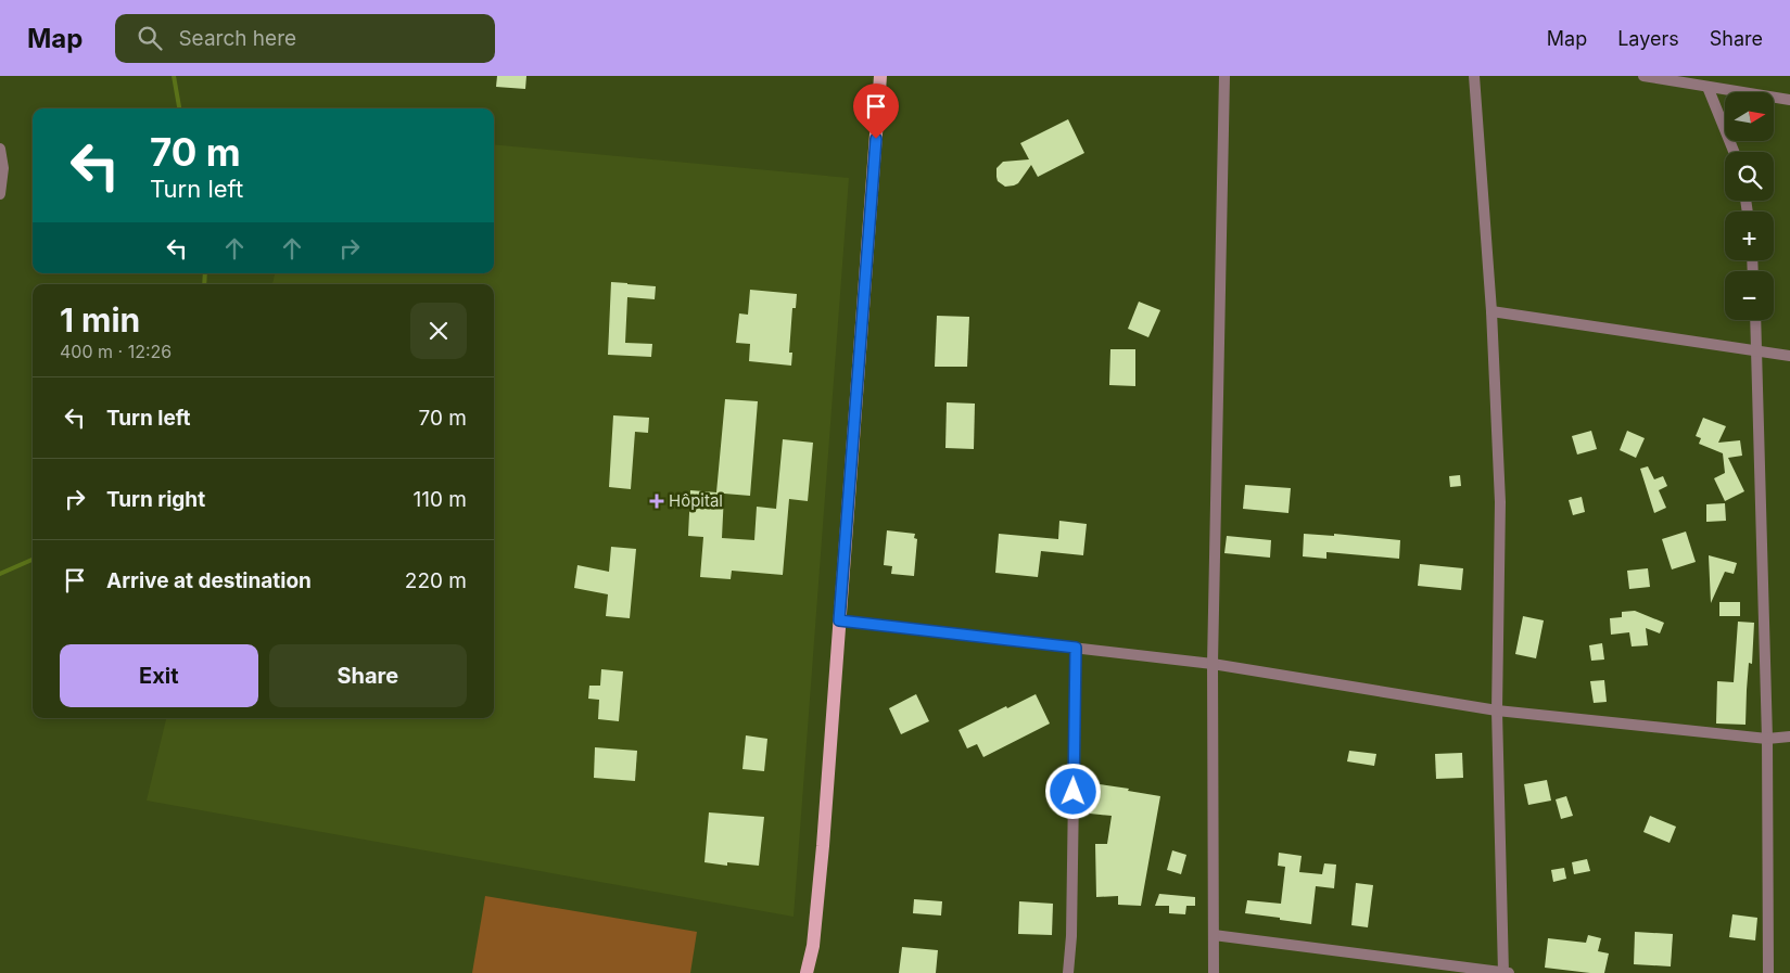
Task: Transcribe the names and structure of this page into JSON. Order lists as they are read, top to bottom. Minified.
{"places":{"health":["Hôpital"]},"north":"right","page":{"header":"Map","search":"Search here","nav":["Map","Layers","Share"],"map_buttons":["+","−"],"turn":["70 m","Turn left"],"heading":["1 min","400 m · 12:26"],"list":[{"name":"Turn left","value":"70 m"},{"name":"Turn right","value":"110 m"},{"name":"Arrive at destination","value":"220 m"}],"buttons":["Exit","Share"]}}
